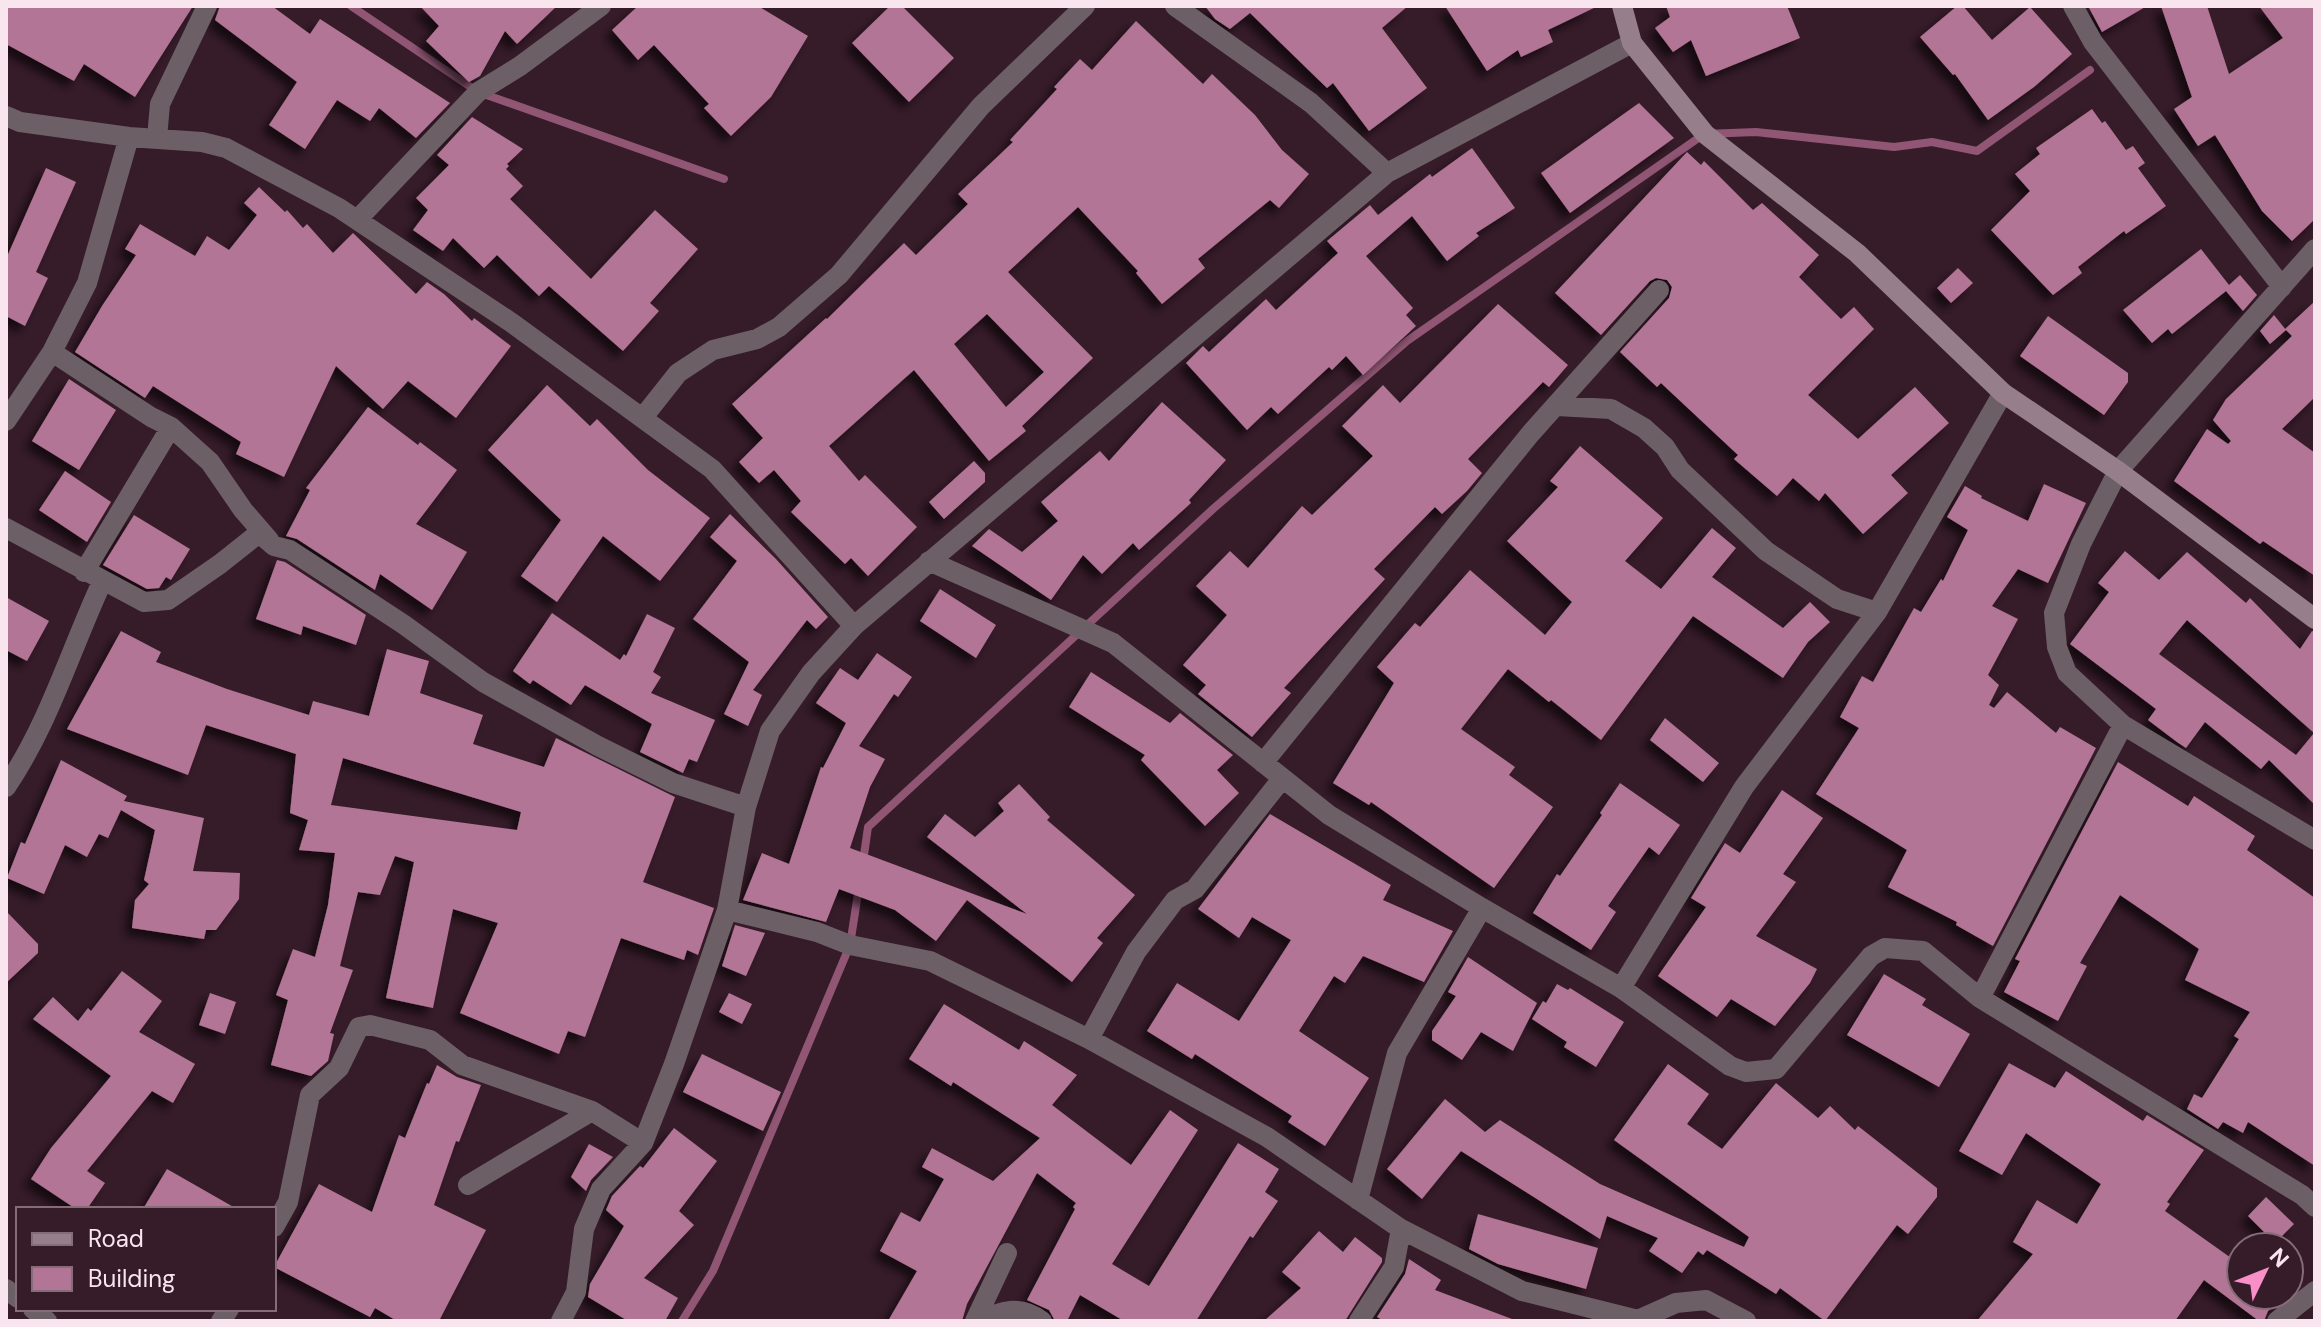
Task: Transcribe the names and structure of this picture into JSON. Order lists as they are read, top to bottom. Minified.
{"legend":["Road","Building"],"north":"top right"}
